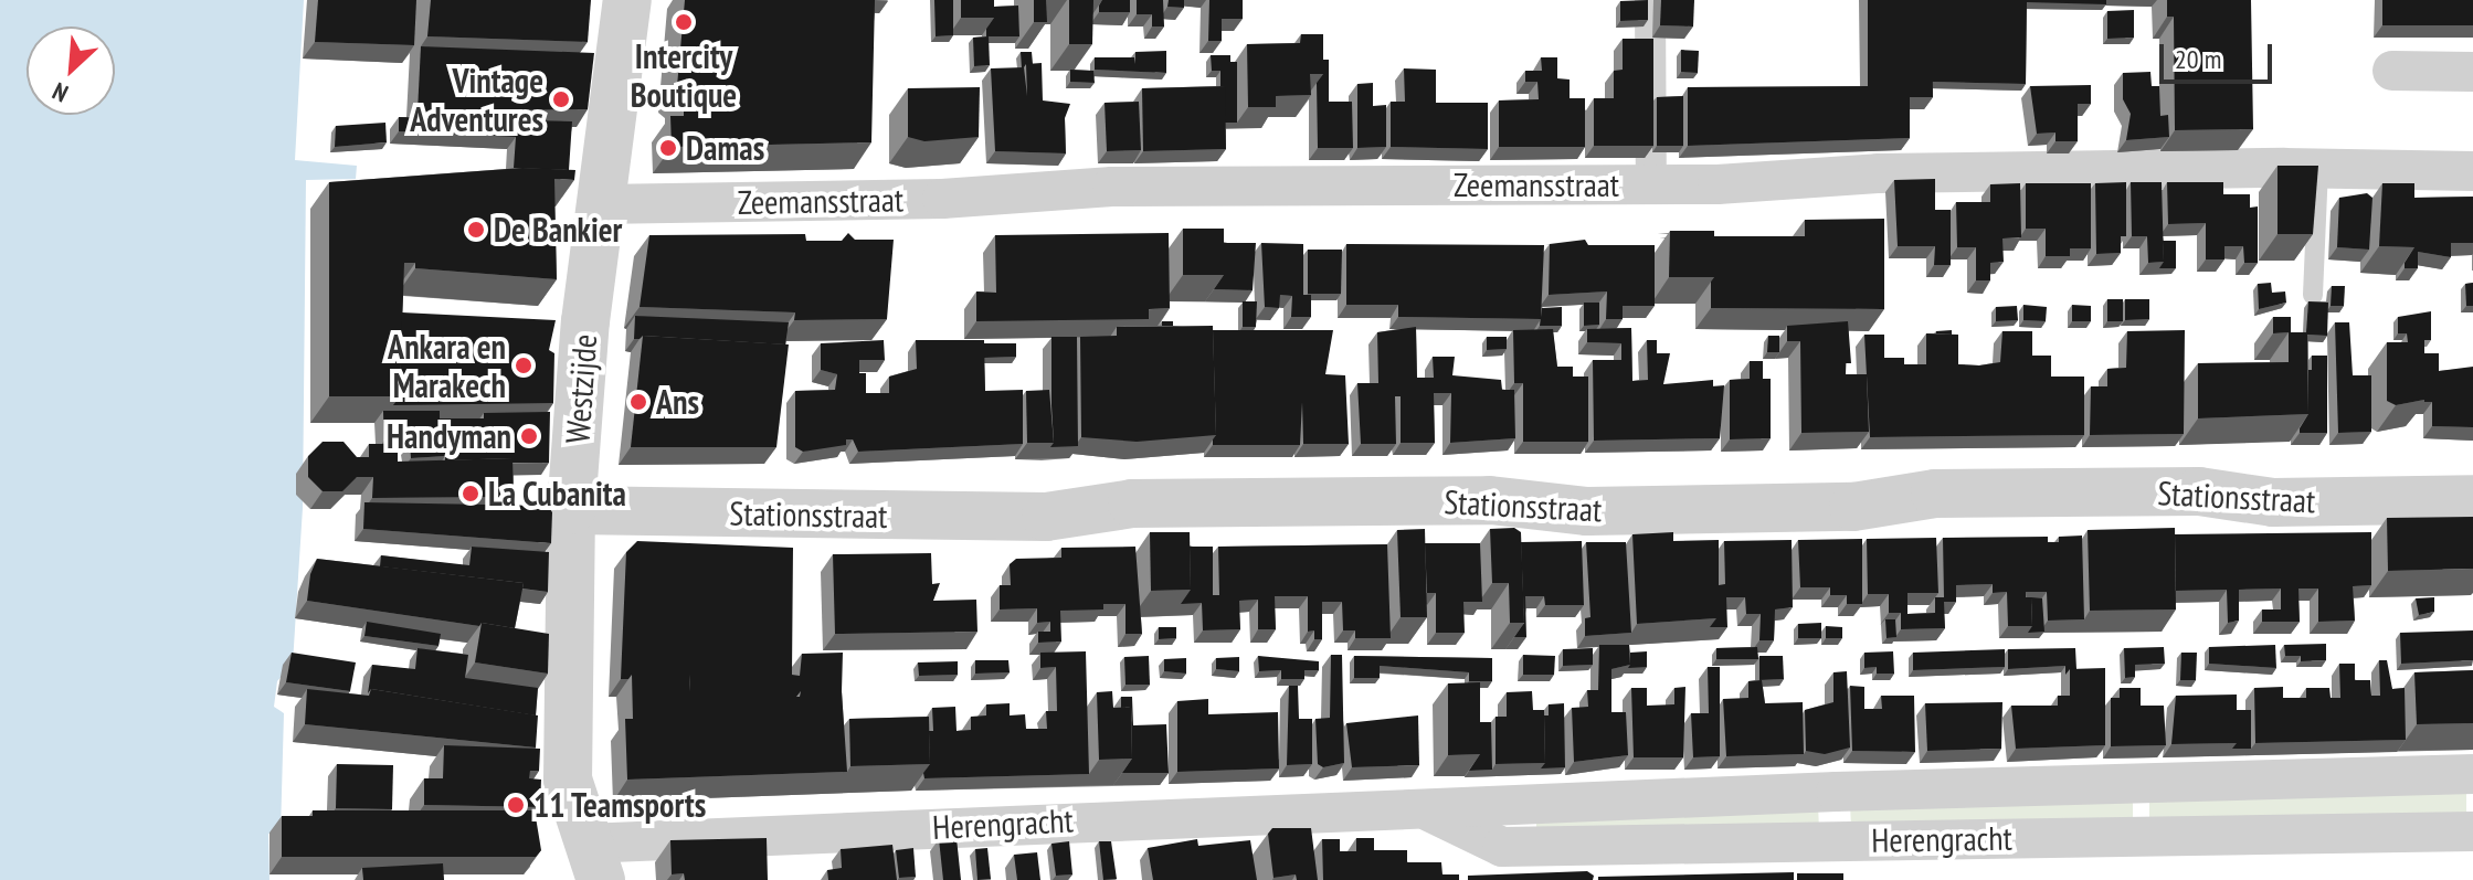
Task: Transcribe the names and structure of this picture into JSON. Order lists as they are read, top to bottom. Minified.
{"streets":{"street":["Zeemansstraat","Westzijde","Stationsstraat","Herengracht"]},"crossings":[["Zeemansstraat","Westzijde"],["Westzijde","Stationsstraat"],["Westzijde","Herengracht"]],"places":["Intercity Boutique","Vintage Adventures","Damas","De Bankier","Ankara en Marakech","Ans","Handyman","La Cubanita","11 Teamsports"],"scale_bar":"20 m","north":"bottom left"}
